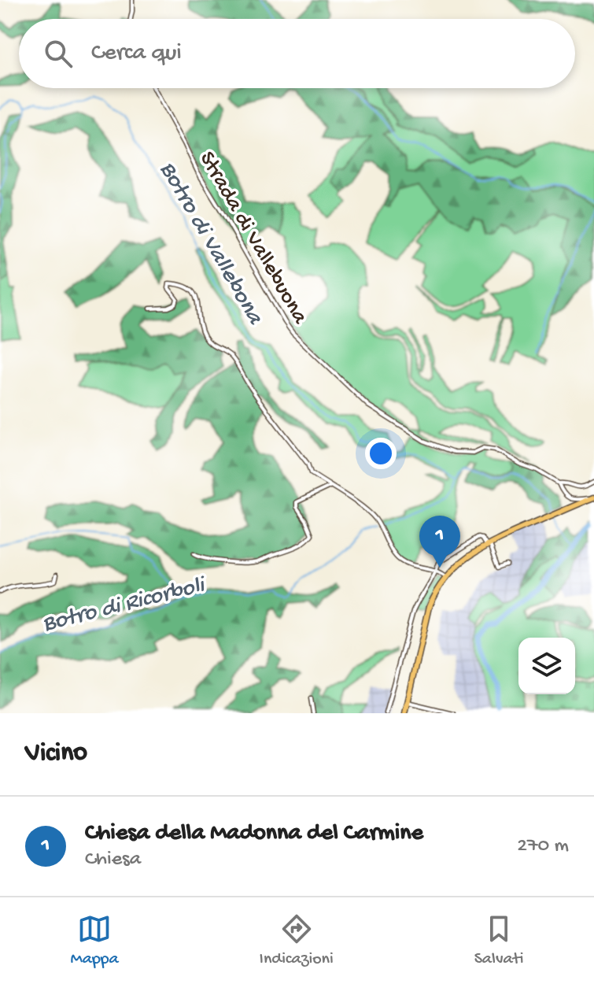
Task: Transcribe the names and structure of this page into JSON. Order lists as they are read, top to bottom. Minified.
{"streets":{"street":["Strada di Vallebuona"]},"water":["Botro di Vallebona","Botro di Ricorboli"],"page":{"search":"Cerca qui","pins":"1","heading":"Vicino","list":[{"mark":"1","name":"Chiesa della Madonna del Carmine","note":"Chiesa","value":"270 m"}],"nav":["Mappa","Indicazioni","Salvati"]}}
